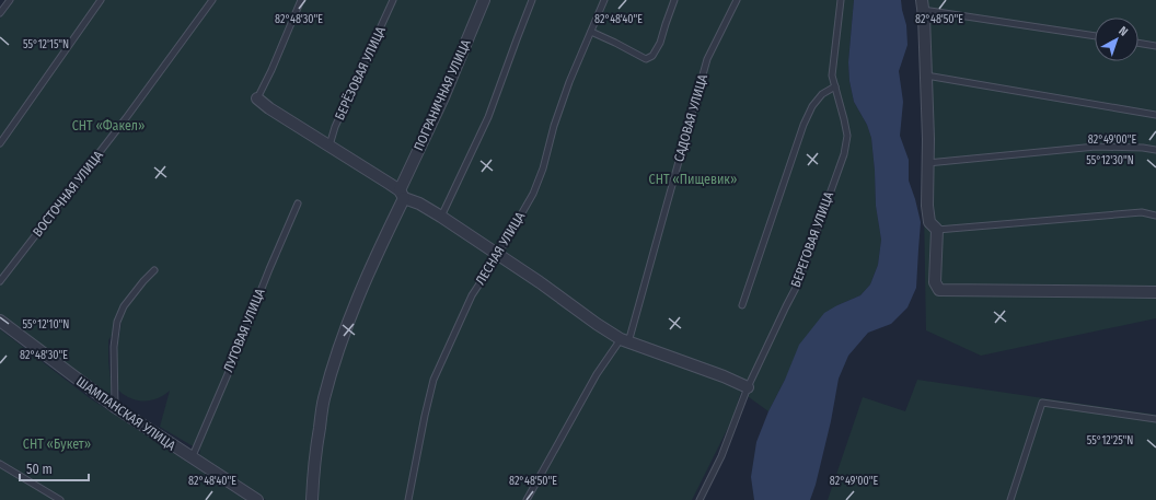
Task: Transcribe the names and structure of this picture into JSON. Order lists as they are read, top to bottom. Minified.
{"streets":{"street":["ПОГРАНИЧНАЯ УЛИЦА","ШАМПАНСКАЯ УЛИЦА"],"lane":["БЕРЁЗОВАЯ УЛИЦА","САДОВАЯ УЛИЦА","ВОСТОЧНАЯ УЛИЦА","БЕРЕГОВАЯ УЛИЦА","ЛЕСНАЯ УЛИЦА","ЛУГОВАЯ УЛИЦА"]},"crossings":[["ЛУГОВАЯ УЛИЦА","ШАМПАНСКАЯ УЛИЦА"]],"parks":["СНТ «Факел»","СНТ «Пищевик»","СНТ «Букет»"],"scale_bar":"50 m","north":"top right","coordinates":["82°48'30\"E","82°48'40\"E","82°48'50\"E","55°12'15\"N","82°49'00\"E","55°12'30\"N","55°12'10\"N","55°12'25\"N"]}
